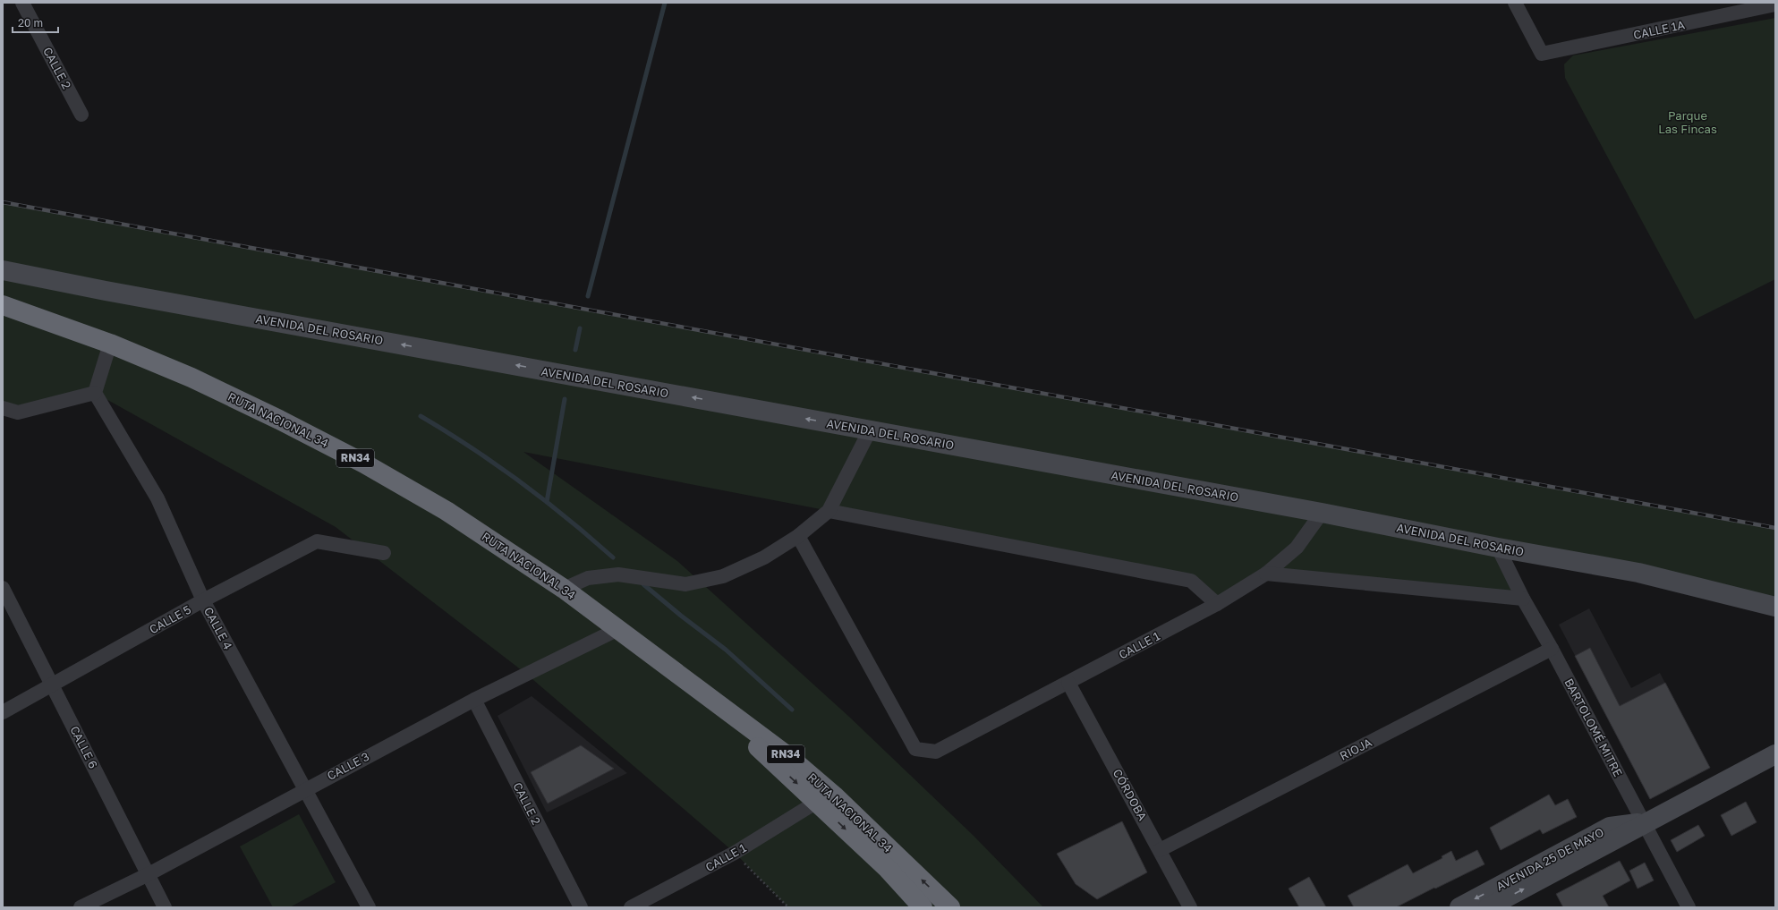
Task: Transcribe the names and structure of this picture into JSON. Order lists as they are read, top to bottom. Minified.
{"streets":{"highway":["RUTA NACIONAL 34","RN34"],"main road":["AVENIDA DEL ROSARIO","AVENIDA 25 DE MAYO"],"street":["CALLE 1A","CALLE 2","CALLE 5","CALLE 4","CALLE 1","BARTOLOMÉ MITRE","CALLE 6","RIOJA","CALLE 3","CÓRDOBA"]},"crossings":[["CALLE 2","CALLE 3"],["AVENIDA DEL ROSARIO","CALLE 1"],["AVENIDA DEL ROSARIO","BARTOLOMÉ MITRE"],["RUTA NACIONAL 34","CALLE 1"],["RUTA NACIONAL 34","CALLE 3"],["CALLE 5","CALLE 4"],["CALLE 5","CALLE 6"],["CALLE 4","CALLE 3"],["CALLE 1","CÓRDOBA"],["BARTOLOMÉ MITRE","RIOJA"],["BARTOLOMÉ MITRE","AVENIDA 25 DE MAYO"],["CALLE 6","CALLE 3"],["RIOJA","CÓRDOBA"]],"one_way":["AVENIDA DEL ROSARIO"],"parks":["Parque Las Fincas"],"scale_bar":"20 m"}
